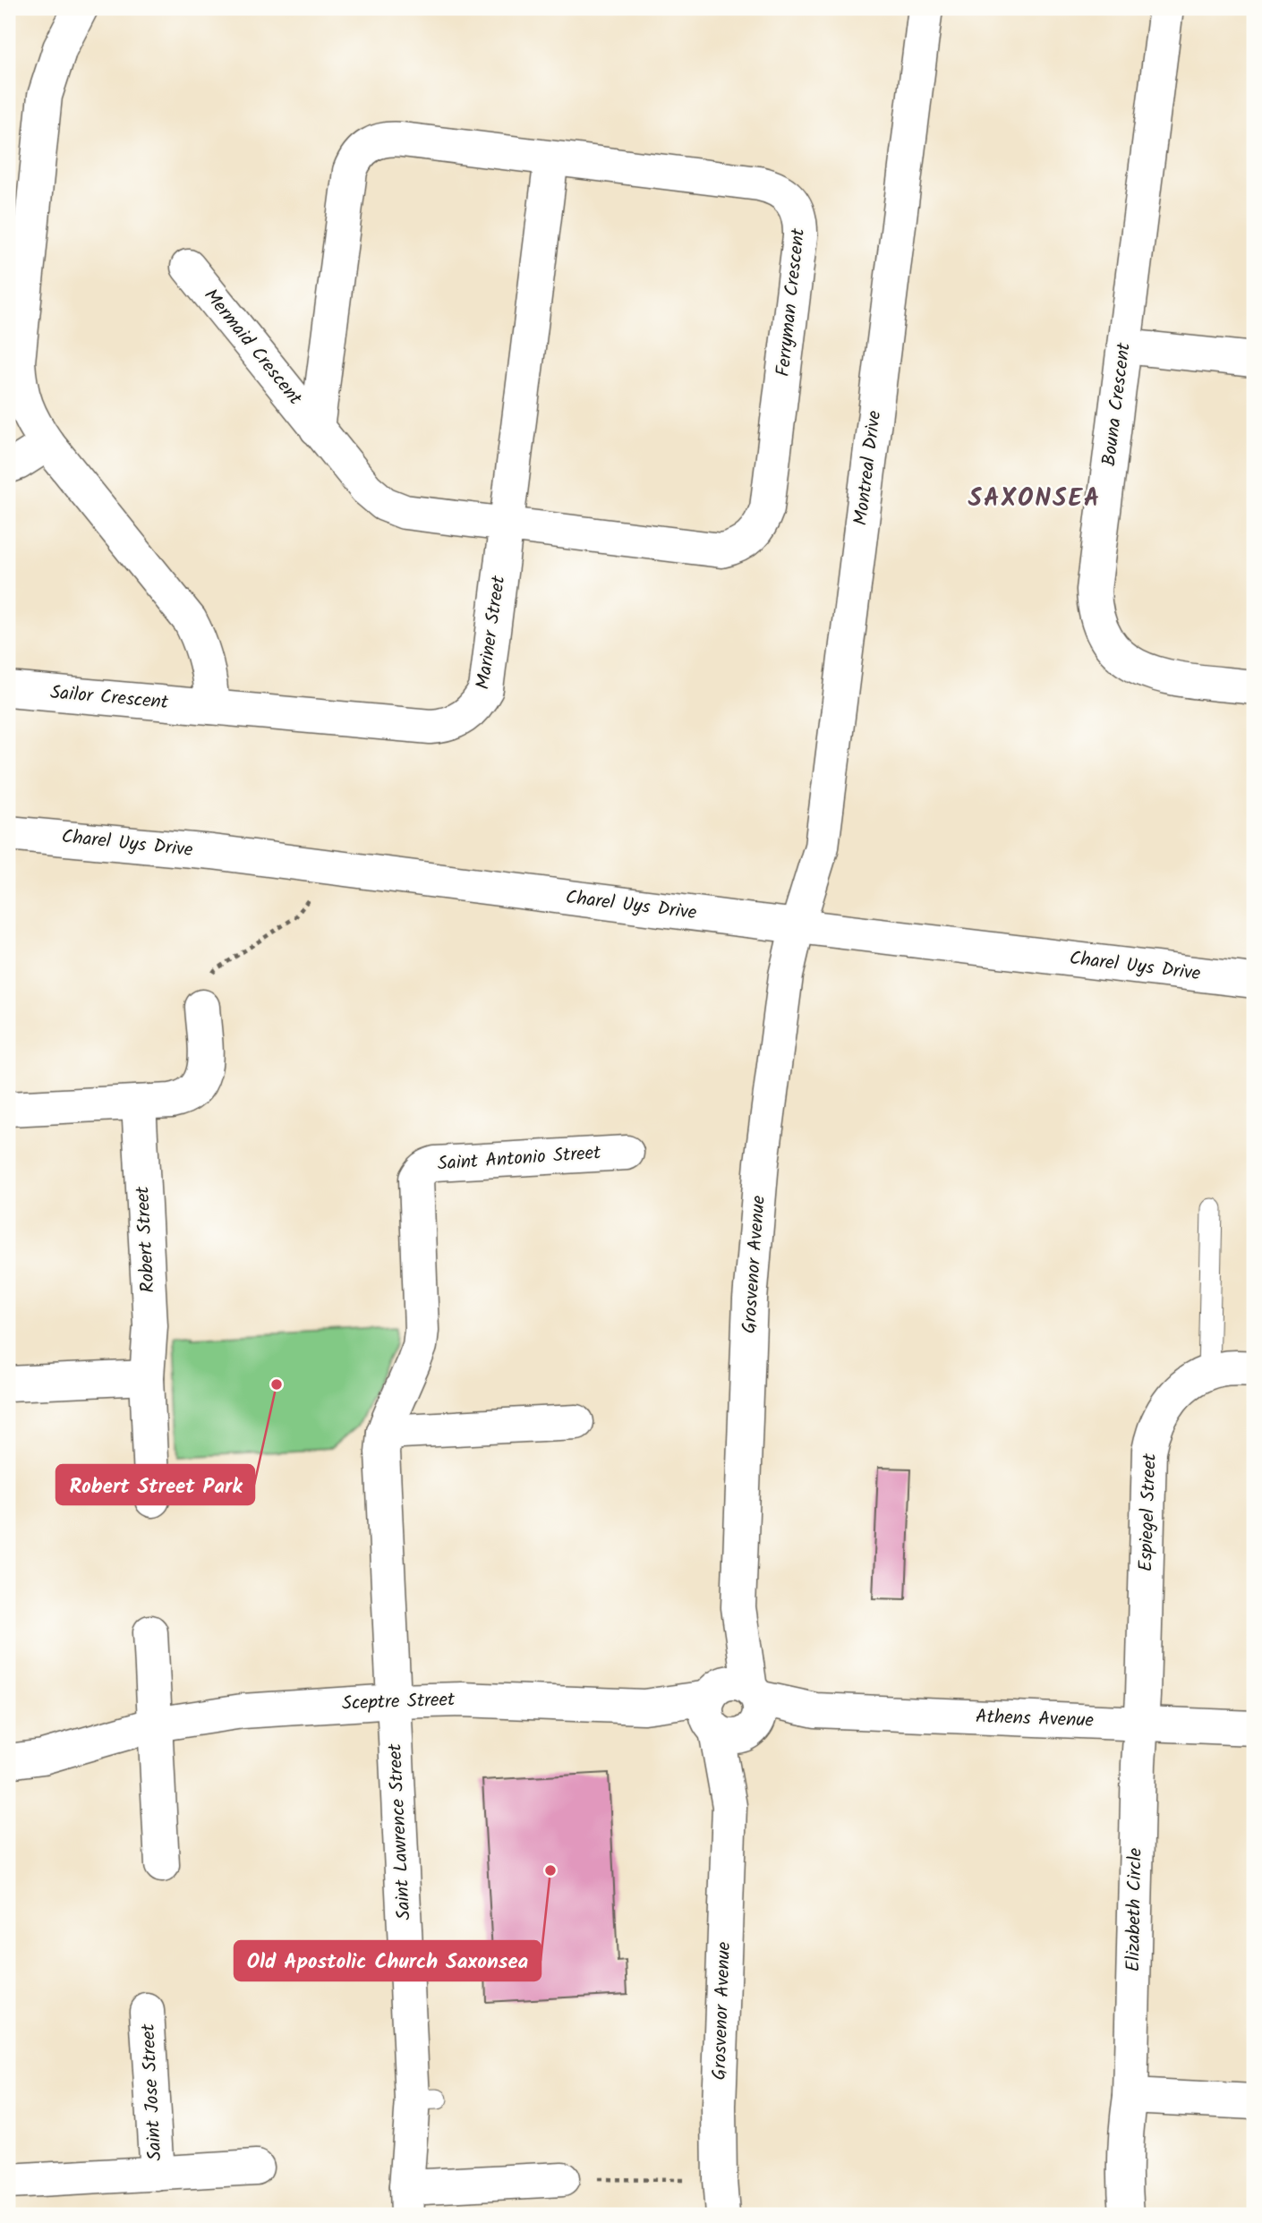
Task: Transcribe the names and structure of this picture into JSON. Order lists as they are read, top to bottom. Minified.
{"streets":{"street":["Ferryman Crescent","Mermaid Crescent","Bouna Crescent","Montreal Drive","Mariner Street","Sailor Crescent","Charel Uys Drive","Saint Antonio Street","Robert Street","Grosvenor Avenue","Espiegel Street","Sceptre Street","Athens Avenue","Saint Lawrence Street","Elizabeth Circle","Saint Jose Street"]},"crossings":[["Ferryman Crescent","Mermaid Crescent"],["Ferryman Crescent","Mariner Street"],["Montreal Drive","Charel Uys Drive"],["Montreal Drive","Grosvenor Avenue"],["Mariner Street","Sailor Crescent"],["Charel Uys Drive","Grosvenor Avenue"],["Saint Antonio Street","Sceptre Street"],["Saint Antonio Street","Saint Lawrence Street"],["Grosvenor Avenue","Sceptre Street"],["Grosvenor Avenue","Athens Avenue"],["Espiegel Street","Athens Avenue"],["Espiegel Street","Elizabeth Circle"],["Sceptre Street","Saint Lawrence Street"],["Athens Avenue","Elizabeth Circle"]],"districts":["SAXONSEA"],"places":["Robert Street Park","Old Apostolic Church Saxonsea"]}
